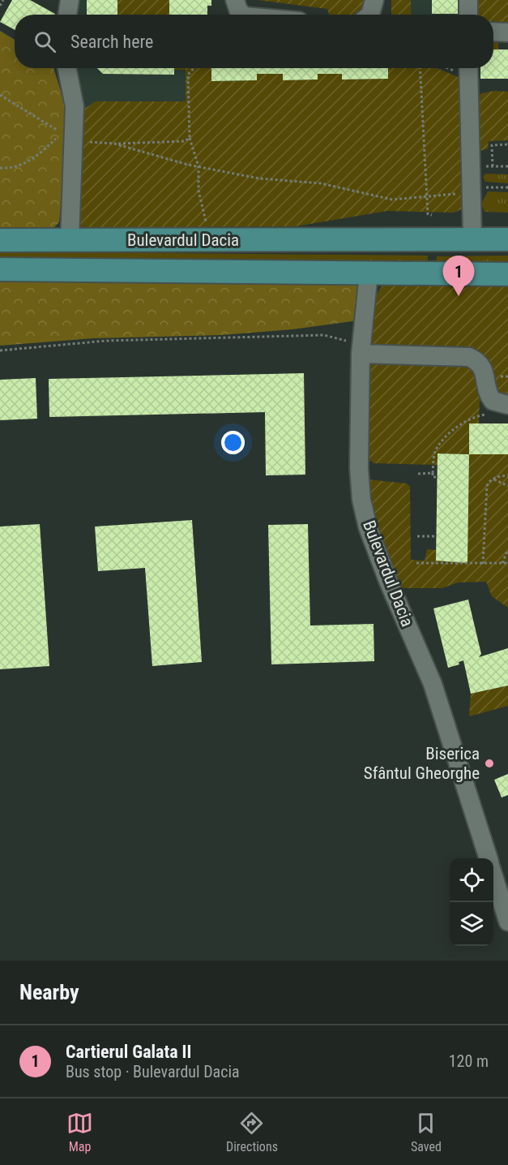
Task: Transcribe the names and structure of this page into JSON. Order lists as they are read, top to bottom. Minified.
{"streets":{"main road":["Bulevardul Dacia"]},"places":["Biserica Sfântul Gheorghe"],"page":{"search":"Search here","pins":"1","heading":"Nearby","list":[{"mark":"1","name":"Cartierul Galata II","note":"Bus stop · Bulevardul Dacia","value":"120 m"}],"nav":["Map","Directions","Saved"]}}
